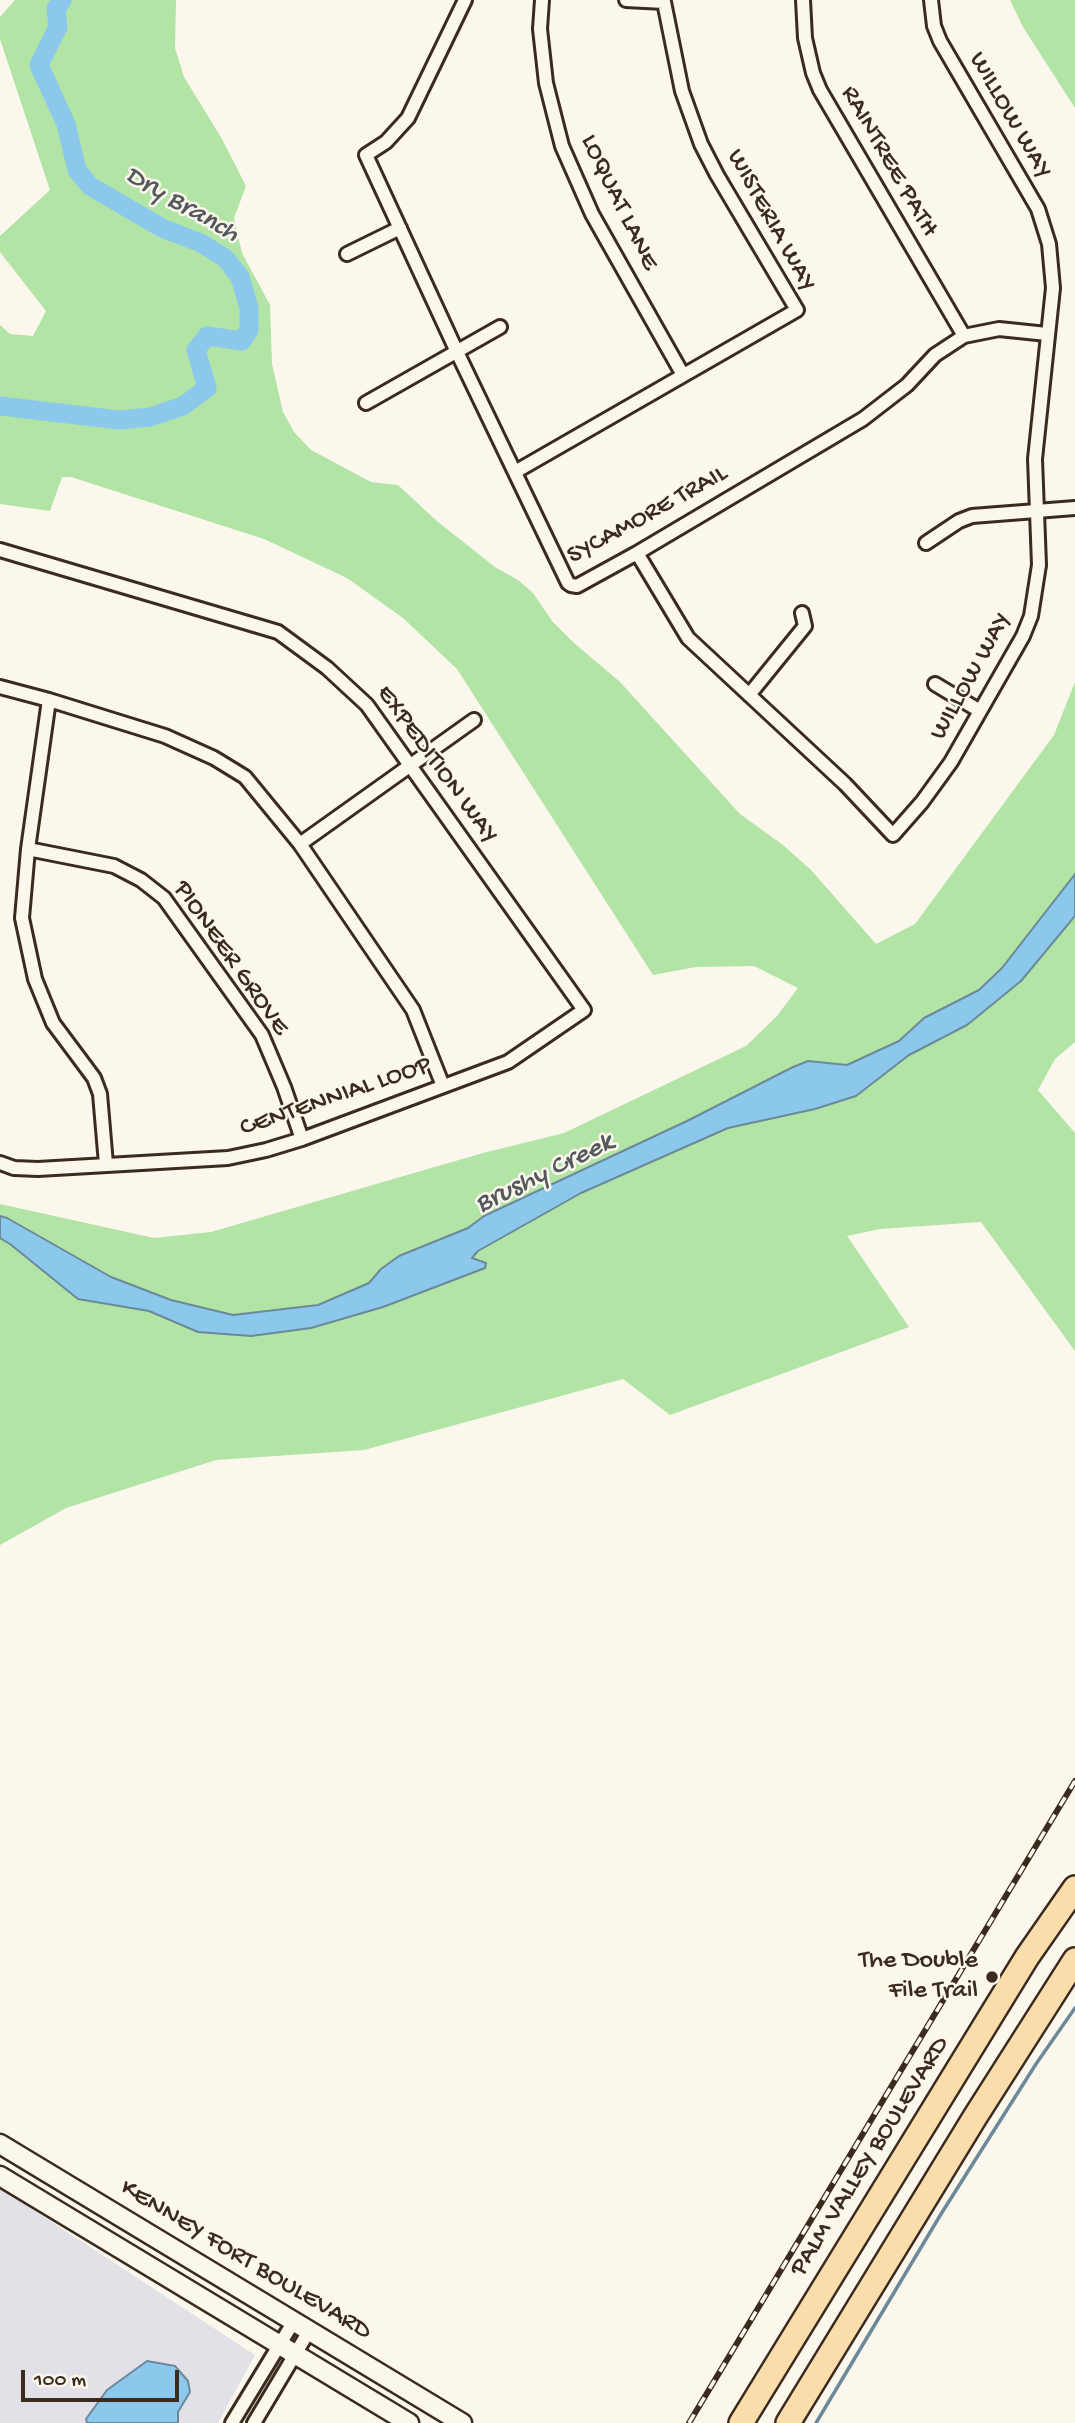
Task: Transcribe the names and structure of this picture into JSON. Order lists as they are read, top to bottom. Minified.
{"streets":{"highway":["PALM VALLEY BOULEVARD"],"main road":["KENNEY FORT BOULEVARD"],"street":["WILLOW WAY","RAINTREE PATH","LOQUAT LANE","WISTERIA WAY","SYCAMORE TRAIL","EXPEDITION WAY","PIONEER GROVE","CENTENNIAL LOOP"]},"crossings":[["WILLOW WAY","SYCAMORE TRAIL"],["RAINTREE PATH","SYCAMORE TRAIL"],["LOQUAT LANE","WISTERIA WAY"],["WISTERIA WAY","SYCAMORE TRAIL"],["EXPEDITION WAY","CENTENNIAL LOOP"],["PIONEER GROVE","CENTENNIAL LOOP"]],"water":["Dry Branch","Brushy Creek"],"places":["The Double File Trail"],"scale_bar":"100 m"}
